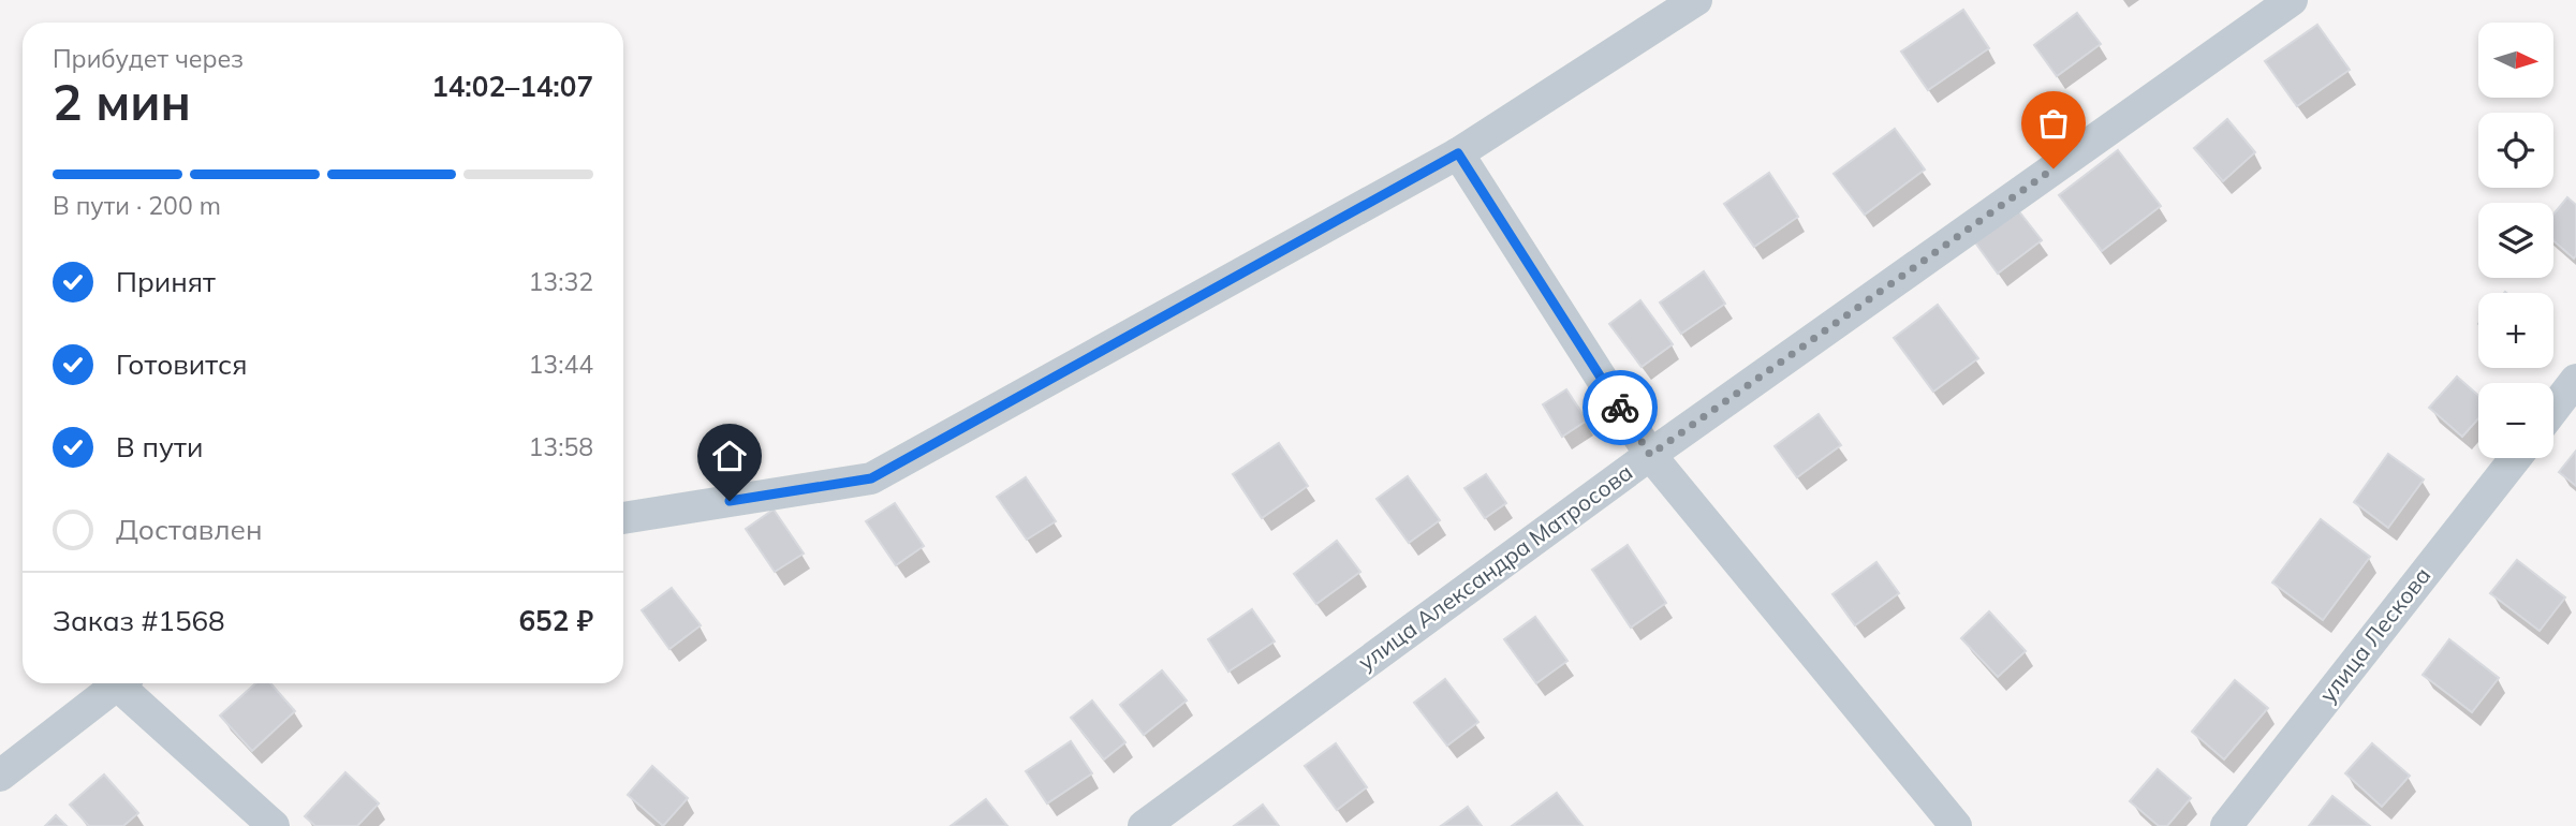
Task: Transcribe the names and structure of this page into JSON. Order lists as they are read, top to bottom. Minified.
{"streets":{"street":["улица Александра Матросова","улица Лескова"]},"north":"right","page":{"map_buttons":["+","−"],"heading":["2 мин","Прибудет через","14:02–14:07"],"panel":["Заказ #1568","652 ₽"],"bar":"В пути · 200 m","list":[["Принят","13:32"],["Готовится","13:44"],["В пути","13:58"],"Доставлен"]}}
